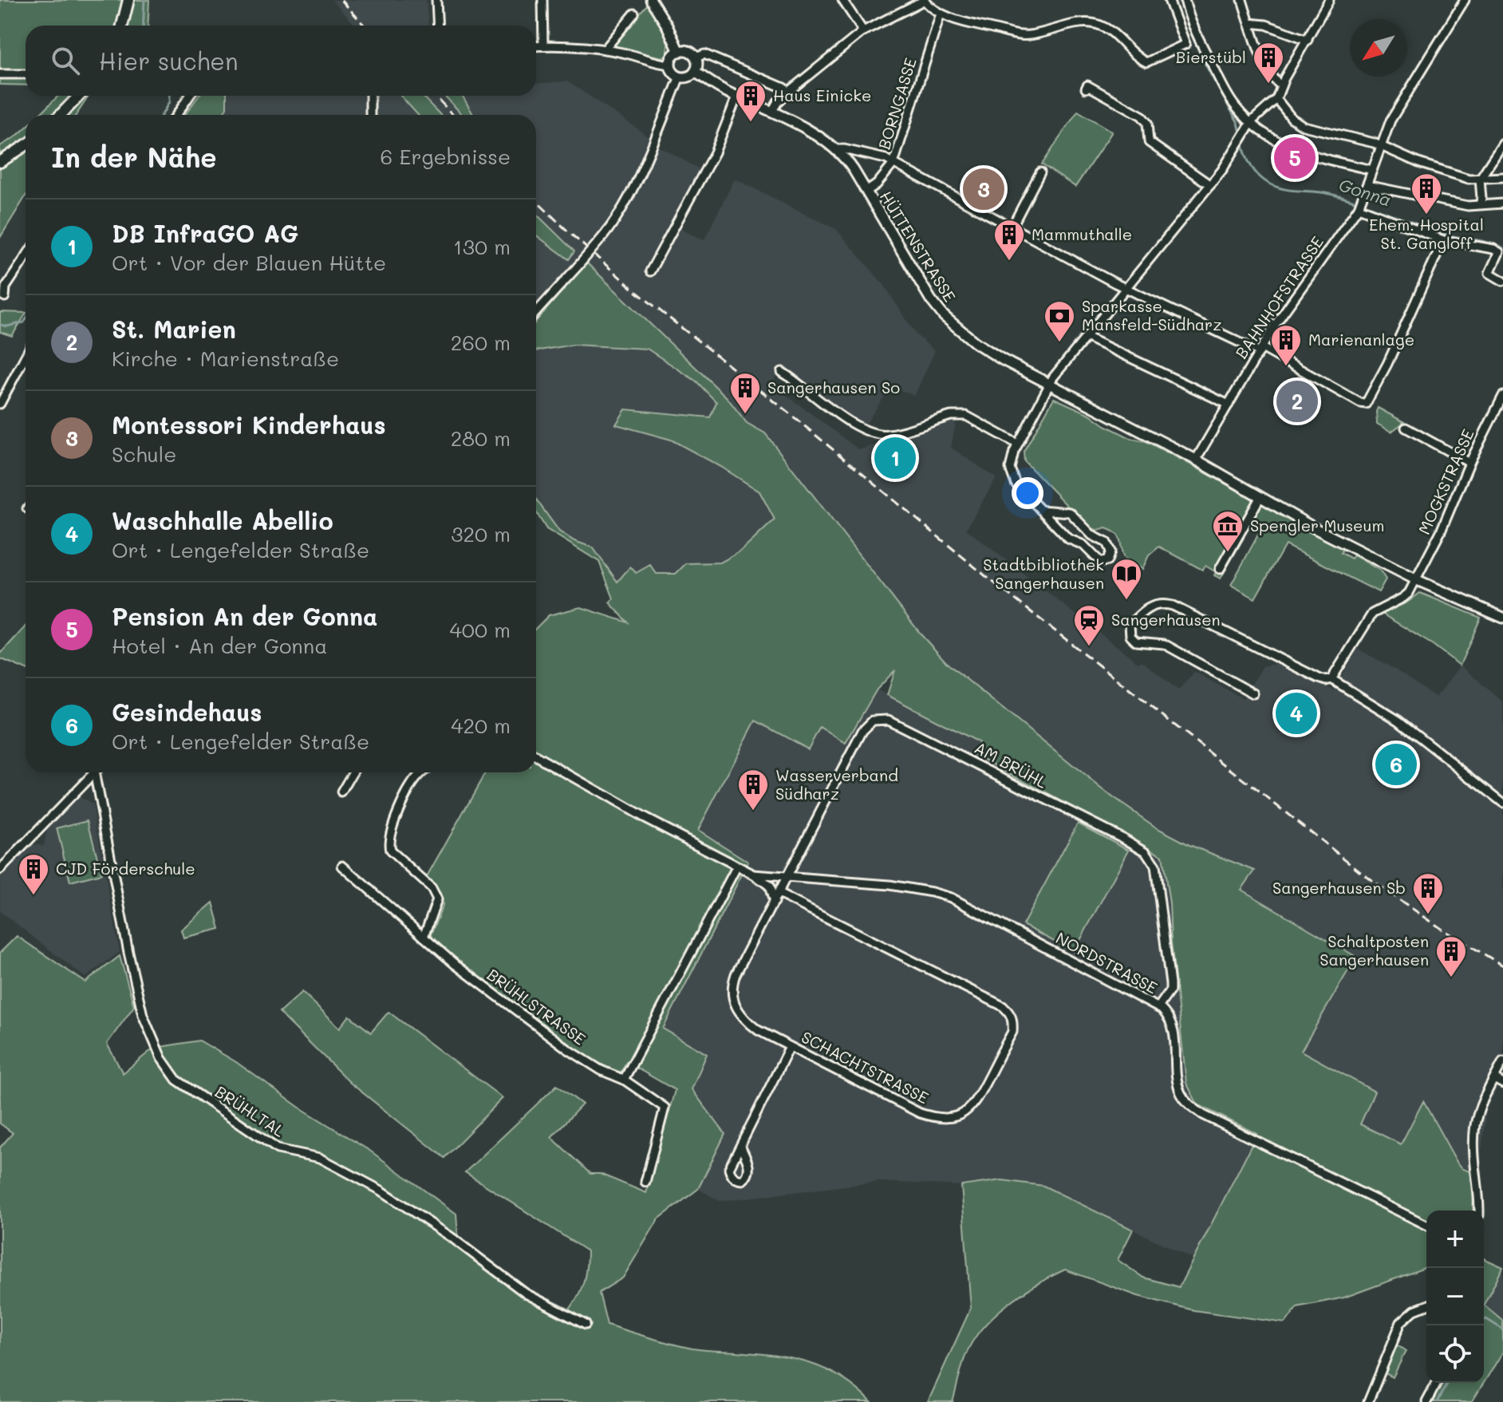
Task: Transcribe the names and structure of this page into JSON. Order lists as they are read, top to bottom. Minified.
{"streets":{"street":["BORNGASSE","HÜTTENSTRASSE","BAHNHOFSTRASSE","MOGKSTRASSE","AM BRÜHL","NORDSTRASSE","BRÜHLSTRASSE","SCHACHTSTRASSE","BRÜHLTAL"]},"crossings":[["BORNGASSE","HÜTTENSTRASSE"],["HÜTTENSTRASSE","BAHNHOFSTRASSE"],["HÜTTENSTRASSE","MOGKSTRASSE"],["AM BRÜHL","NORDSTRASSE"],["AM BRÜHL","SCHACHTSTRASSE"],["NORDSTRASSE","SCHACHTSTRASSE"]],"water":["Gonna"],"places":{"building":["Bierstübl","Haus Einicke","Ehem. Hospital St. Gangloff","Mammuthalle","Marienanlage","Sangerhausen So","Wasserverband Südharz","CJD Förderschule","Sangerhausen Sb","Schaltposten Sangerhausen"],"bank":["Sparkasse Mansfeld-Südharz"],"museum":["Spengler Museum"],"library":["Stadtbibliothek Sangerhausen"],"station":["Sangerhausen"]},"north":"bottom left","page":{"search":"Hier suchen","heading":["In der Nähe","6 Ergebnisse"],"pins":["5","3","2","1","4","6"],"list":[{"mark":"1","name":"DB InfraGO AG","note":"Ort · Vor der Blauen Hütte","value":"130 m"},{"mark":"2","name":"St. Marien","note":"Kirche · Marienstraße","value":"260 m"},{"mark":"3","name":"Montessori Kinderhaus","note":"Schule","value":"280 m"},{"mark":"4","name":"Waschhalle Abellio","note":"Ort · Lengefelder Straße","value":"320 m"},{"mark":"5","name":"Pension An der Gonna","note":"Hotel · An der Gonna","value":"400 m"},{"mark":"6","name":"Gesindehaus","note":"Ort · Lengefelder Straße","value":"420 m"}],"map_buttons":["+","−"]}}
